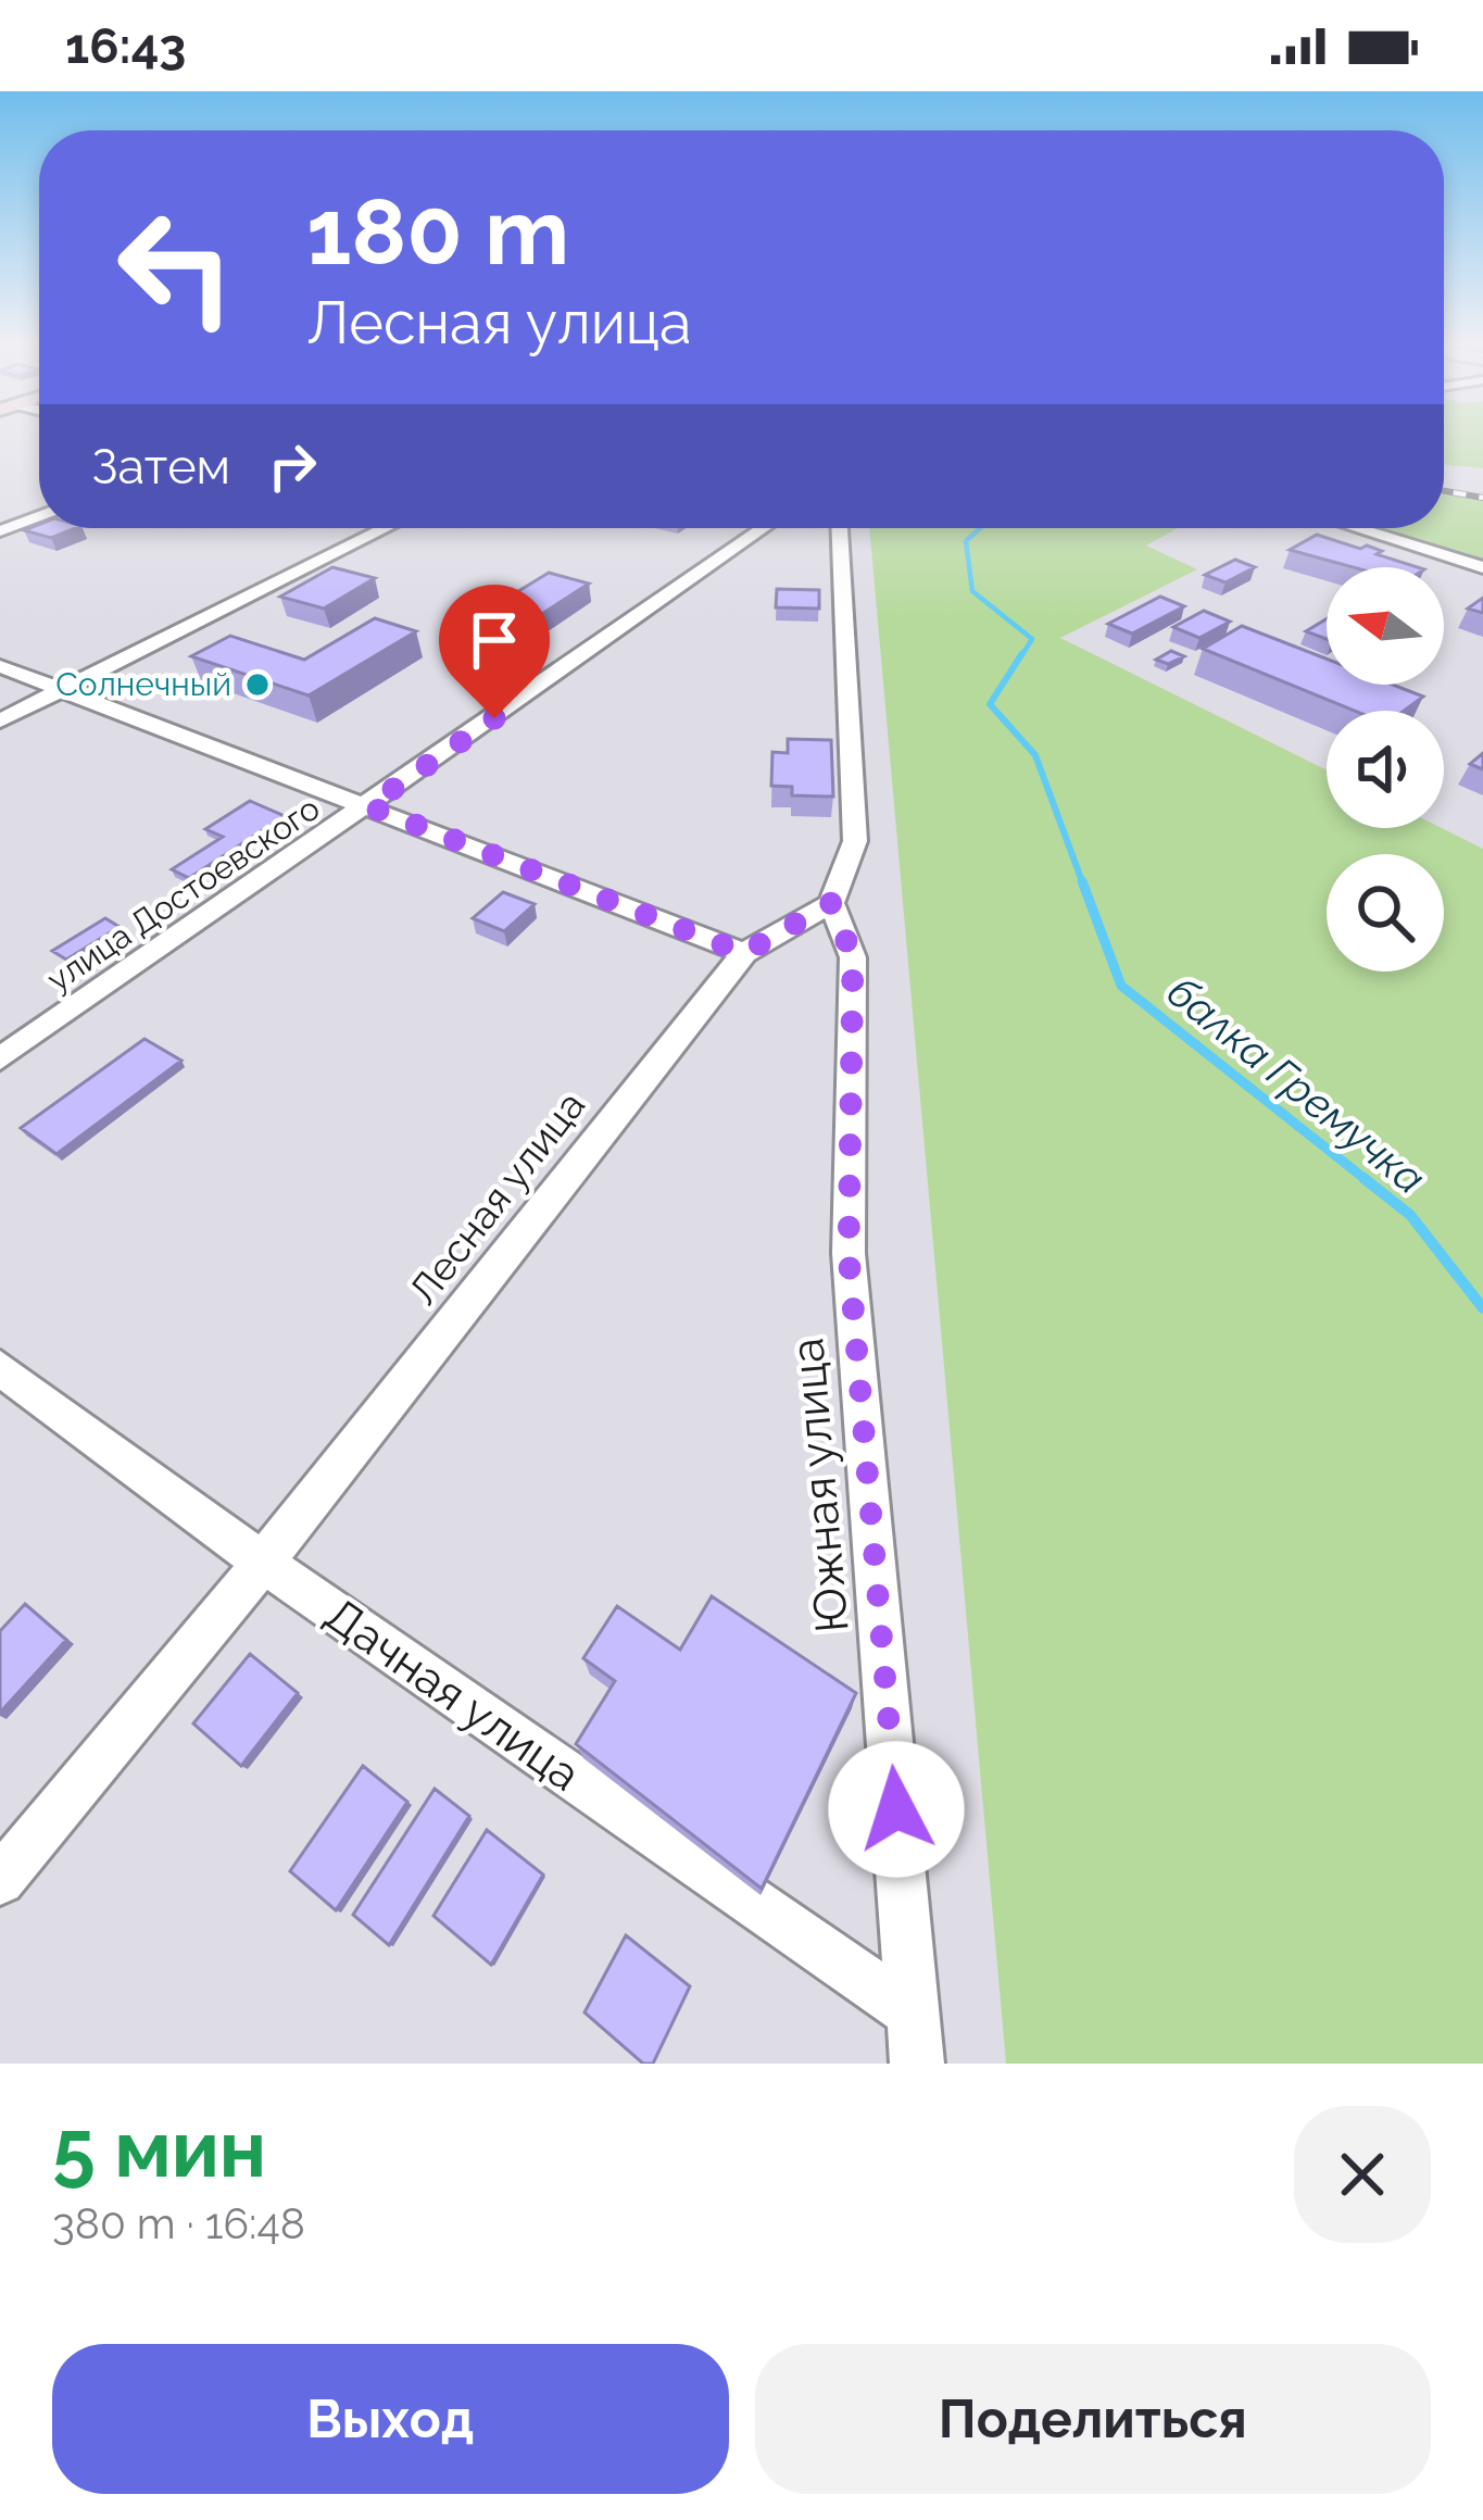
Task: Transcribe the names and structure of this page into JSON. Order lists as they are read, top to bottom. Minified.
{"streets":{"street":["улица Достоевского","Лесная улица","Южная улица","Дачная улица"]},"crossings":[["Лесная улица","Южная улица"],["Лесная улица","Дачная улица"],["Южная улица","Дачная улица"]],"water":["балка Гремучка"],"places":["Солнечный"],"north":"left","page":{"status":"16:43","turn":["180 m","Лесная улица"],"then":"Затем","heading":["5 мин","380 m · 16:48"],"buttons":["Выход","Поделиться"]}}
